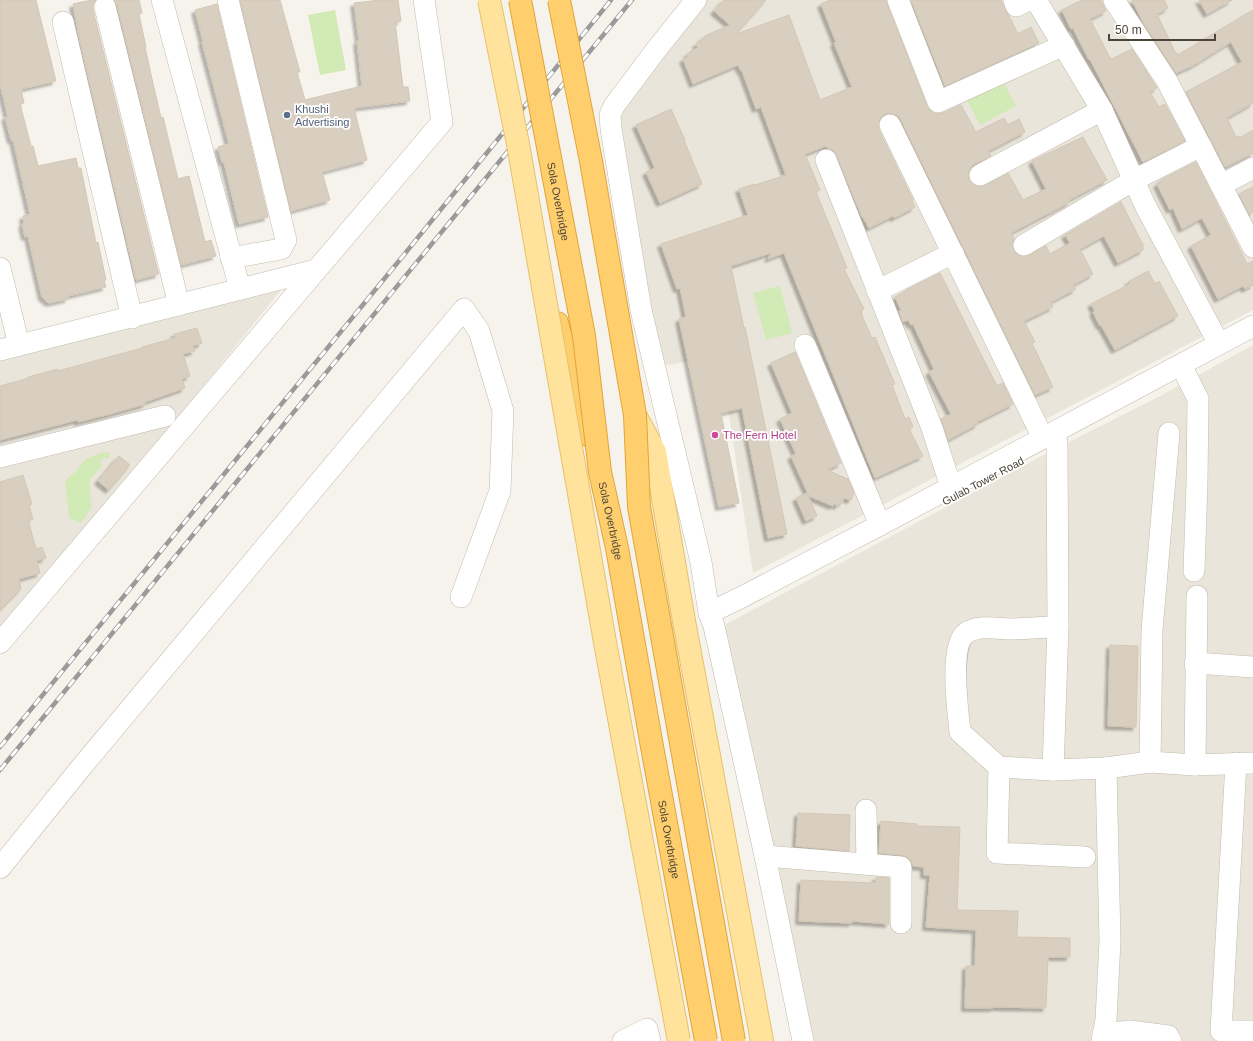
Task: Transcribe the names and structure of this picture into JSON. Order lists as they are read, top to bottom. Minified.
{"streets":{"highway":["Sola Overbridge"],"street":["Gulab Tower Road"]},"places":["Khushi Advertising","The Fern Hotel"],"scale_bar":"50 m"}
